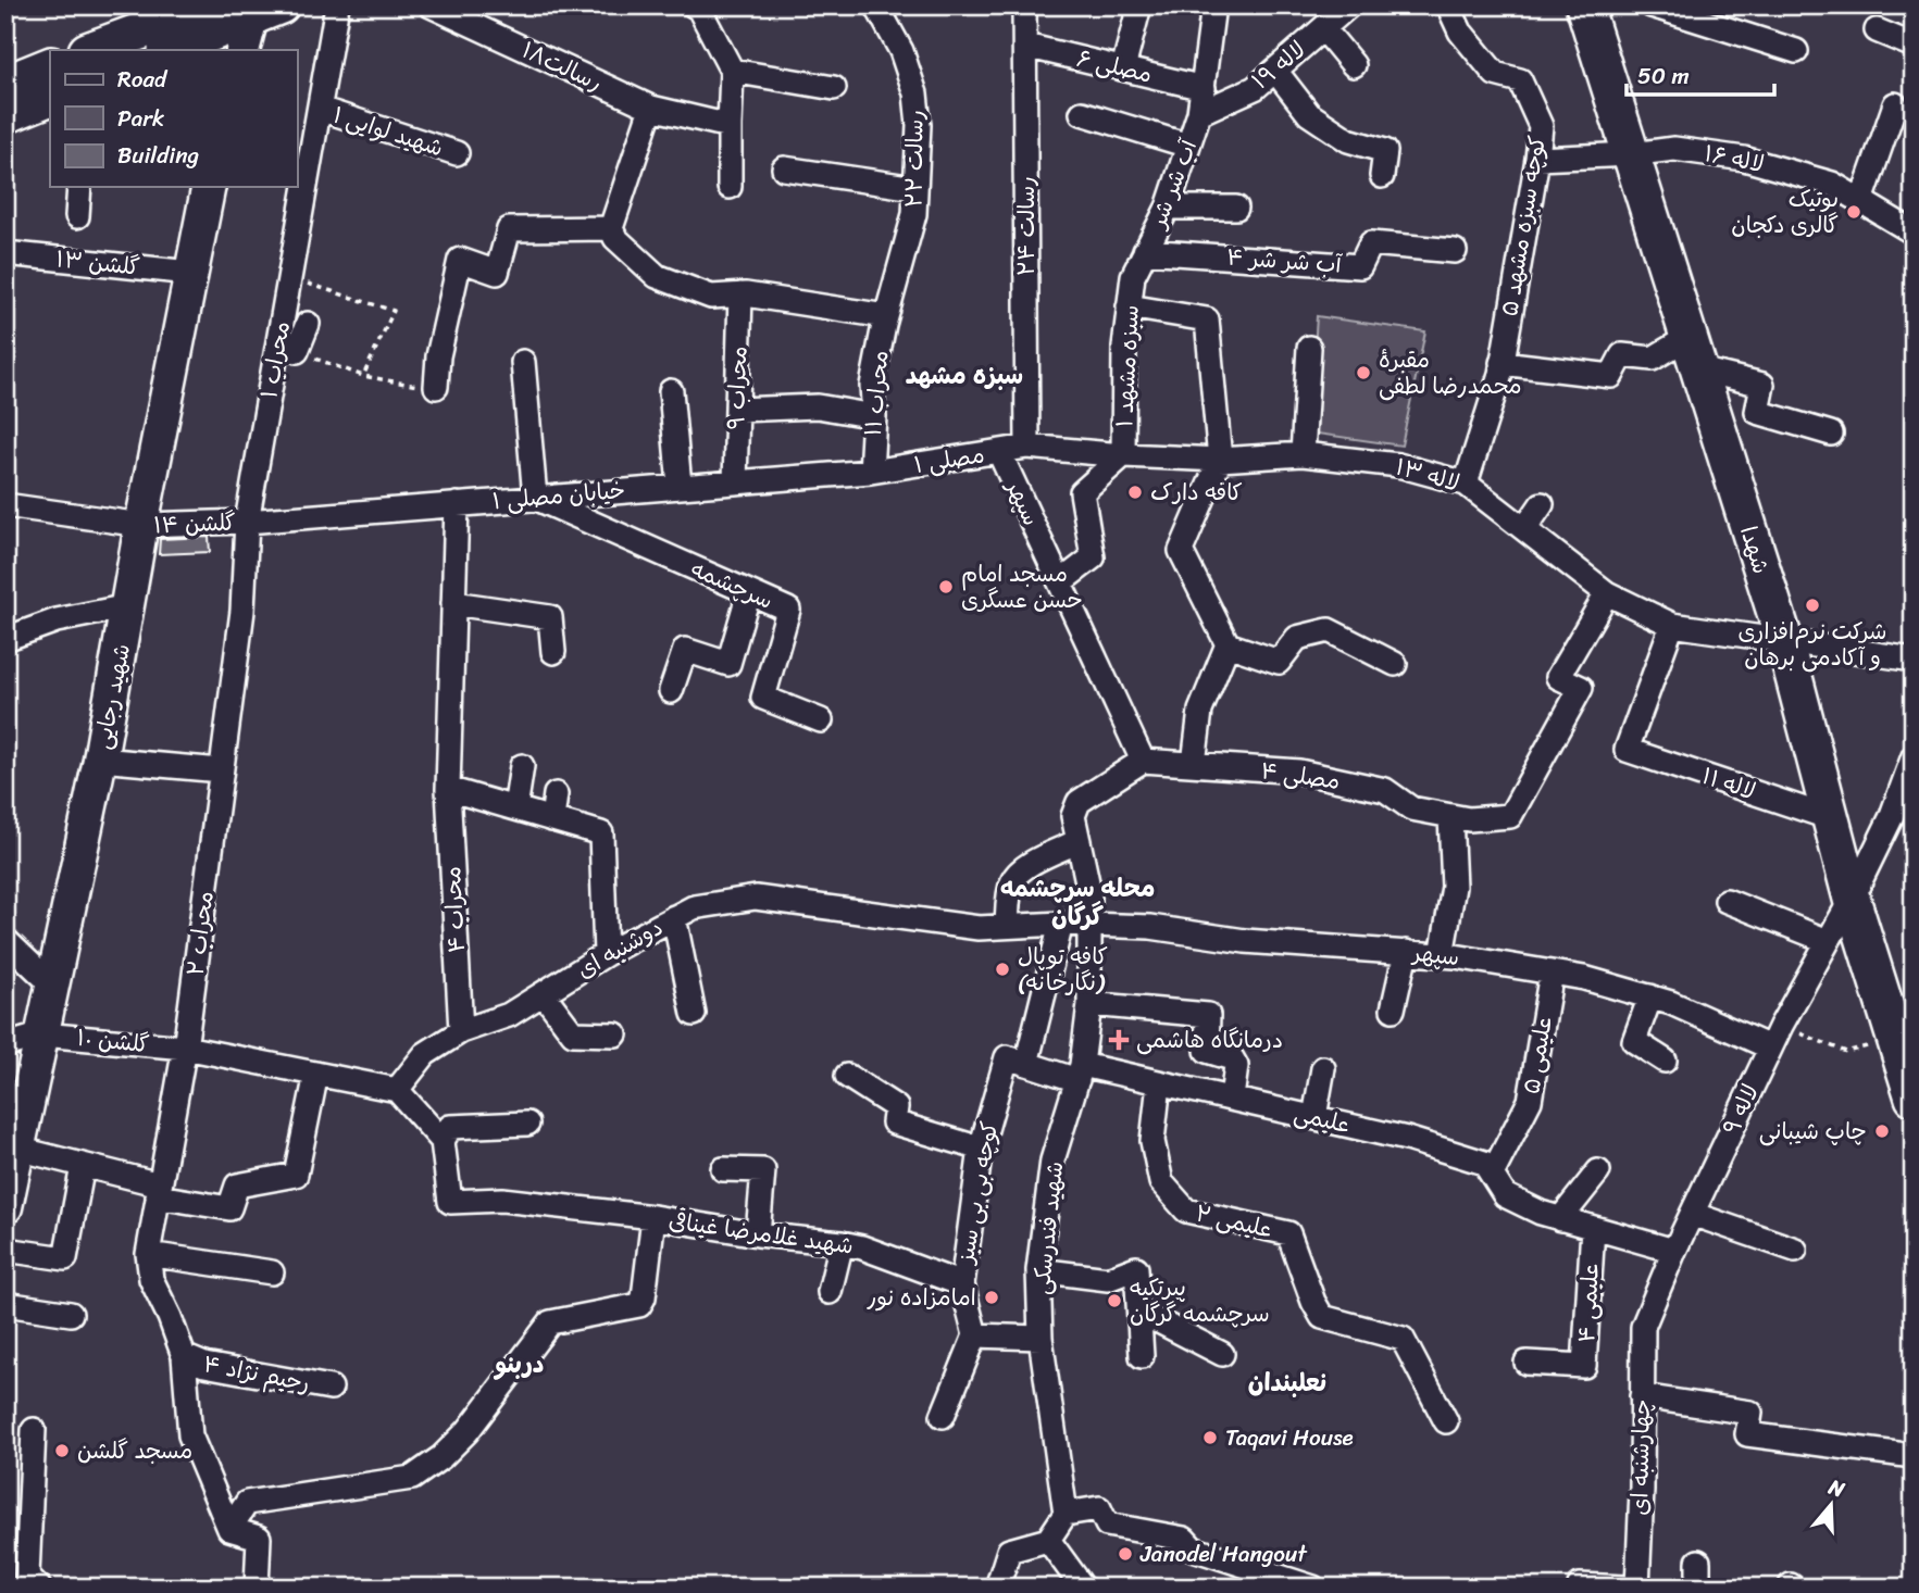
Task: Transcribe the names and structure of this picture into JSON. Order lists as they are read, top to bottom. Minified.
{"streets":{"main road":["شهدا","شهید رجایی"],"street":["۱۹ لاله","رسالت۱۸","۶ مصلی","۱ شهید لوایی","۲۲ رسالت","لاله ۱۶","آب شر شر","۲۴ رسالت","کوچه سبزه مشهد ۵","۴ آب شر شر","۱۳ گلشن","۱ محراب","۱ سبزه مشهد","۹ محراب","۱۱ محراب","۱ مصلی","لاله ۱۳","خیابان مصلی ۱","سپهر","گلشن ۱۴","سرچشمه","۴ مصلی","۱۱ لاله","۴ محراب","۲ محراب","دوشنبه ای","۱۰ گلشن","۵ علیمی","۹ لاله","علیمی","کوچه بی بی سبز","۲ علیمی","شهید فندرسکی","شهید غلامرضا غیناقی","۴ علیمی","رحیم نژاد ۴","چهارشنبه ای"]},"crossings":[["۱۹ لاله","آب شر شر"],["۶ مصلی","آب شر شر"],["۶ مصلی","۲۴ رسالت"],["۱ شهید لوایی","۱ محراب"],["۲۲ رسالت","۱۱ محراب"],["لاله ۱۶","کوچه سبزه مشهد ۵"],["لاله ۱۶","شهدا"],["آب شر شر","۴ آب شر شر"],["آب شر شر","۱ سبزه مشهد"],["۲۴ رسالت","۱ مصلی"],["۲۴ رسالت","لاله ۱۳"],["کوچه سبزه مشهد ۵","لاله ۱۳"],["۱۳ گلشن","شهید رجایی"],["۱ محراب","خیابان مصلی ۱"],["۱ محراب","گلشن ۱۴"],["۱ محراب","۲ محراب"],["۱ سبزه مشهد","لاله ۱۳"],["۹ محراب","خیابان مصلی ۱"],["۱۱ محراب","۱ مصلی"],["۱۱ محراب","خیابان مصلی ۱"],["۱ مصلی","لاله ۱۳"],["۱ مصلی","خیابان مصلی ۱"],["۱ مصلی","سپهر"],["لاله ۱۳","شهدا"],["لاله ۱۳","۴ مصلی"],["لاله ۱۳","۱۱ لاله"],["خیابان مصلی ۱","گلشن ۱۴"],["خیابان مصلی ۱","سرچشمه"],["خیابان مصلی ۱","۴ محراب"],["سپهر","۴ مصلی"],["سپهر","دوشنبه ای"],["سپهر","۵ علیمی"],["سپهر","۹ لاله"],["سپهر","شهید فندرسکی"],["گلشن ۱۴","شهید رجایی"],["شهدا","۱۱ لاله"],["شهدا","۹ لاله"],["شهید رجایی","۱۰ گلشن"],["۴ مصلی","شهید فندرسکی"],["۴ محراب","دوشنبه ای"],["۲ محراب","۱۰ گلشن"],["دوشنبه ای","کوچه بی بی سبز"],["دوشنبه ای","شهید فندرسکی"],["۵ علیمی","علیمی"],["۹ لاله","چهارشنبه ای"],["علیمی","کوچه بی بی سبز"],["علیمی","۲ علیمی"],["علیمی","شهید فندرسکی"],["کوچه بی بی سبز","شهید غلامرضا غیناقی"]],"districts":["سبزه مشهد","محله سرچشمه گرگان","دربنو","نعلبندان"],"places":{"other":["بوتیک گالری دکجان","مقبرهٔ محمدرضا لطفی","کافه دارک","مسجد امام حسن عسگری","شرکت نرم‌افزاری و آکادمی برهان","کافه توپال (نگارخانه)","چاپ شیبانی","امامزاده نور","پیرتکیه سرچشمه گرگان","Taqavi House","مسجد گلشن","Janodel Hangout"],"health":["درمانگاه هاشمی"]},"legend":["Road","Park","Building"],"scale_bar":"50 m","north":"top"}
